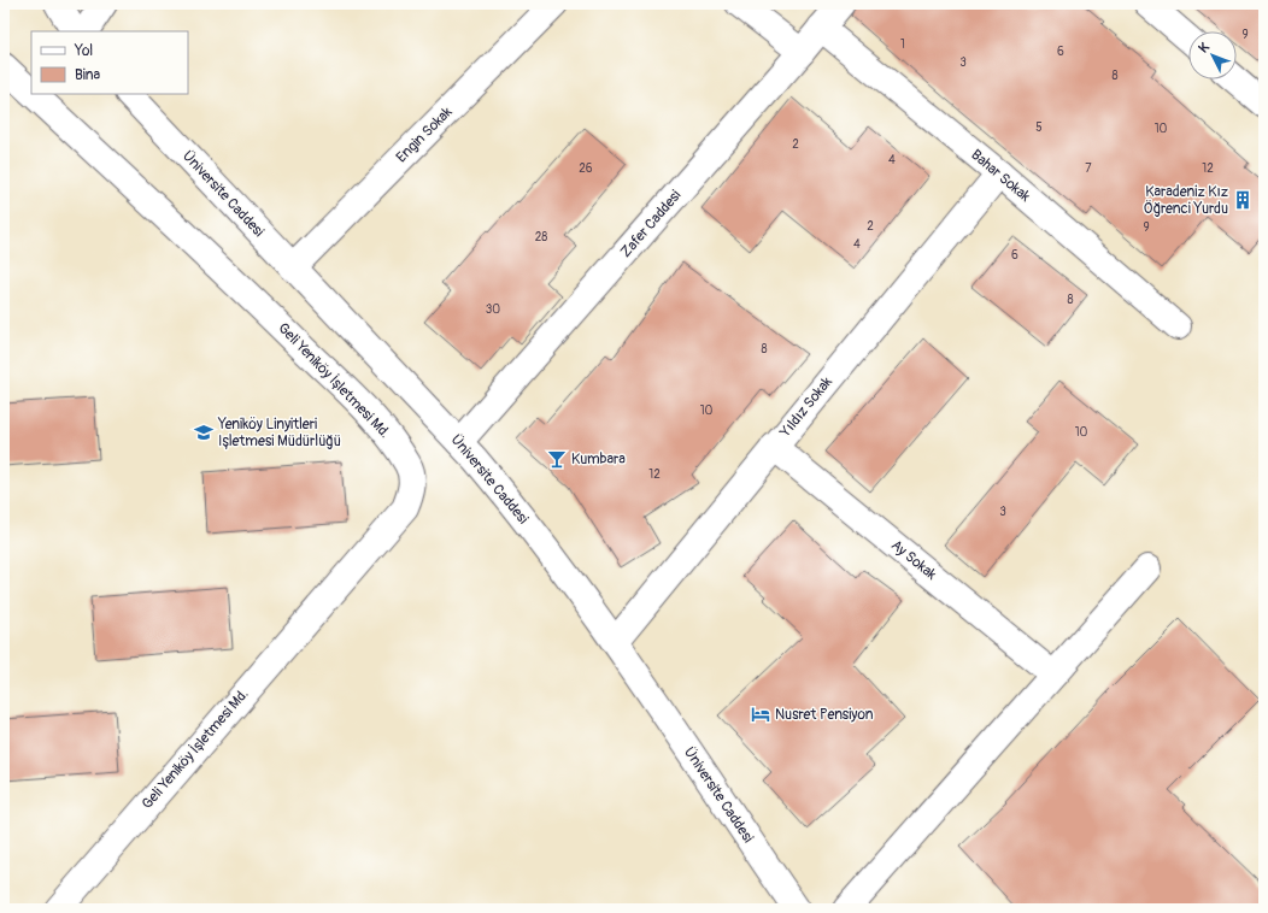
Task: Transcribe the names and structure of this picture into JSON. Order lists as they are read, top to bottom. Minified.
{"streets":{"street":["Engin Sokak","Bahar Sokak","Üniversite Caddesi","Zafer Caddesi","Geli Yeniköy İşletmesi Md.","Yıldız Sokak","Ay Sokak"]},"crossings":[["Engin Sokak","Üniversite Caddesi"],["Bahar Sokak","Zafer Caddesi"],["Bahar Sokak","Yıldız Sokak"],["Üniversite Caddesi","Zafer Caddesi"],["Üniversite Caddesi","Yıldız Sokak"],["Yıldız Sokak","Ay Sokak"]],"places":{"building":["Karadeniz Kız Öğrenci Yurdu"],"school or university":["Yeniköy Linyitleri Işletmesi Müdürlüğü"],"bar":["Kumbara"],"hotel":["Nusret Pensiyon"]},"house_numbers":["9","1","6","3","8","5","10","2","4","26","7","12","2","9","28","4","6","8","30","8","10","10","12","3"],"legend":["Yol","Bina"],"north":"top left"}
